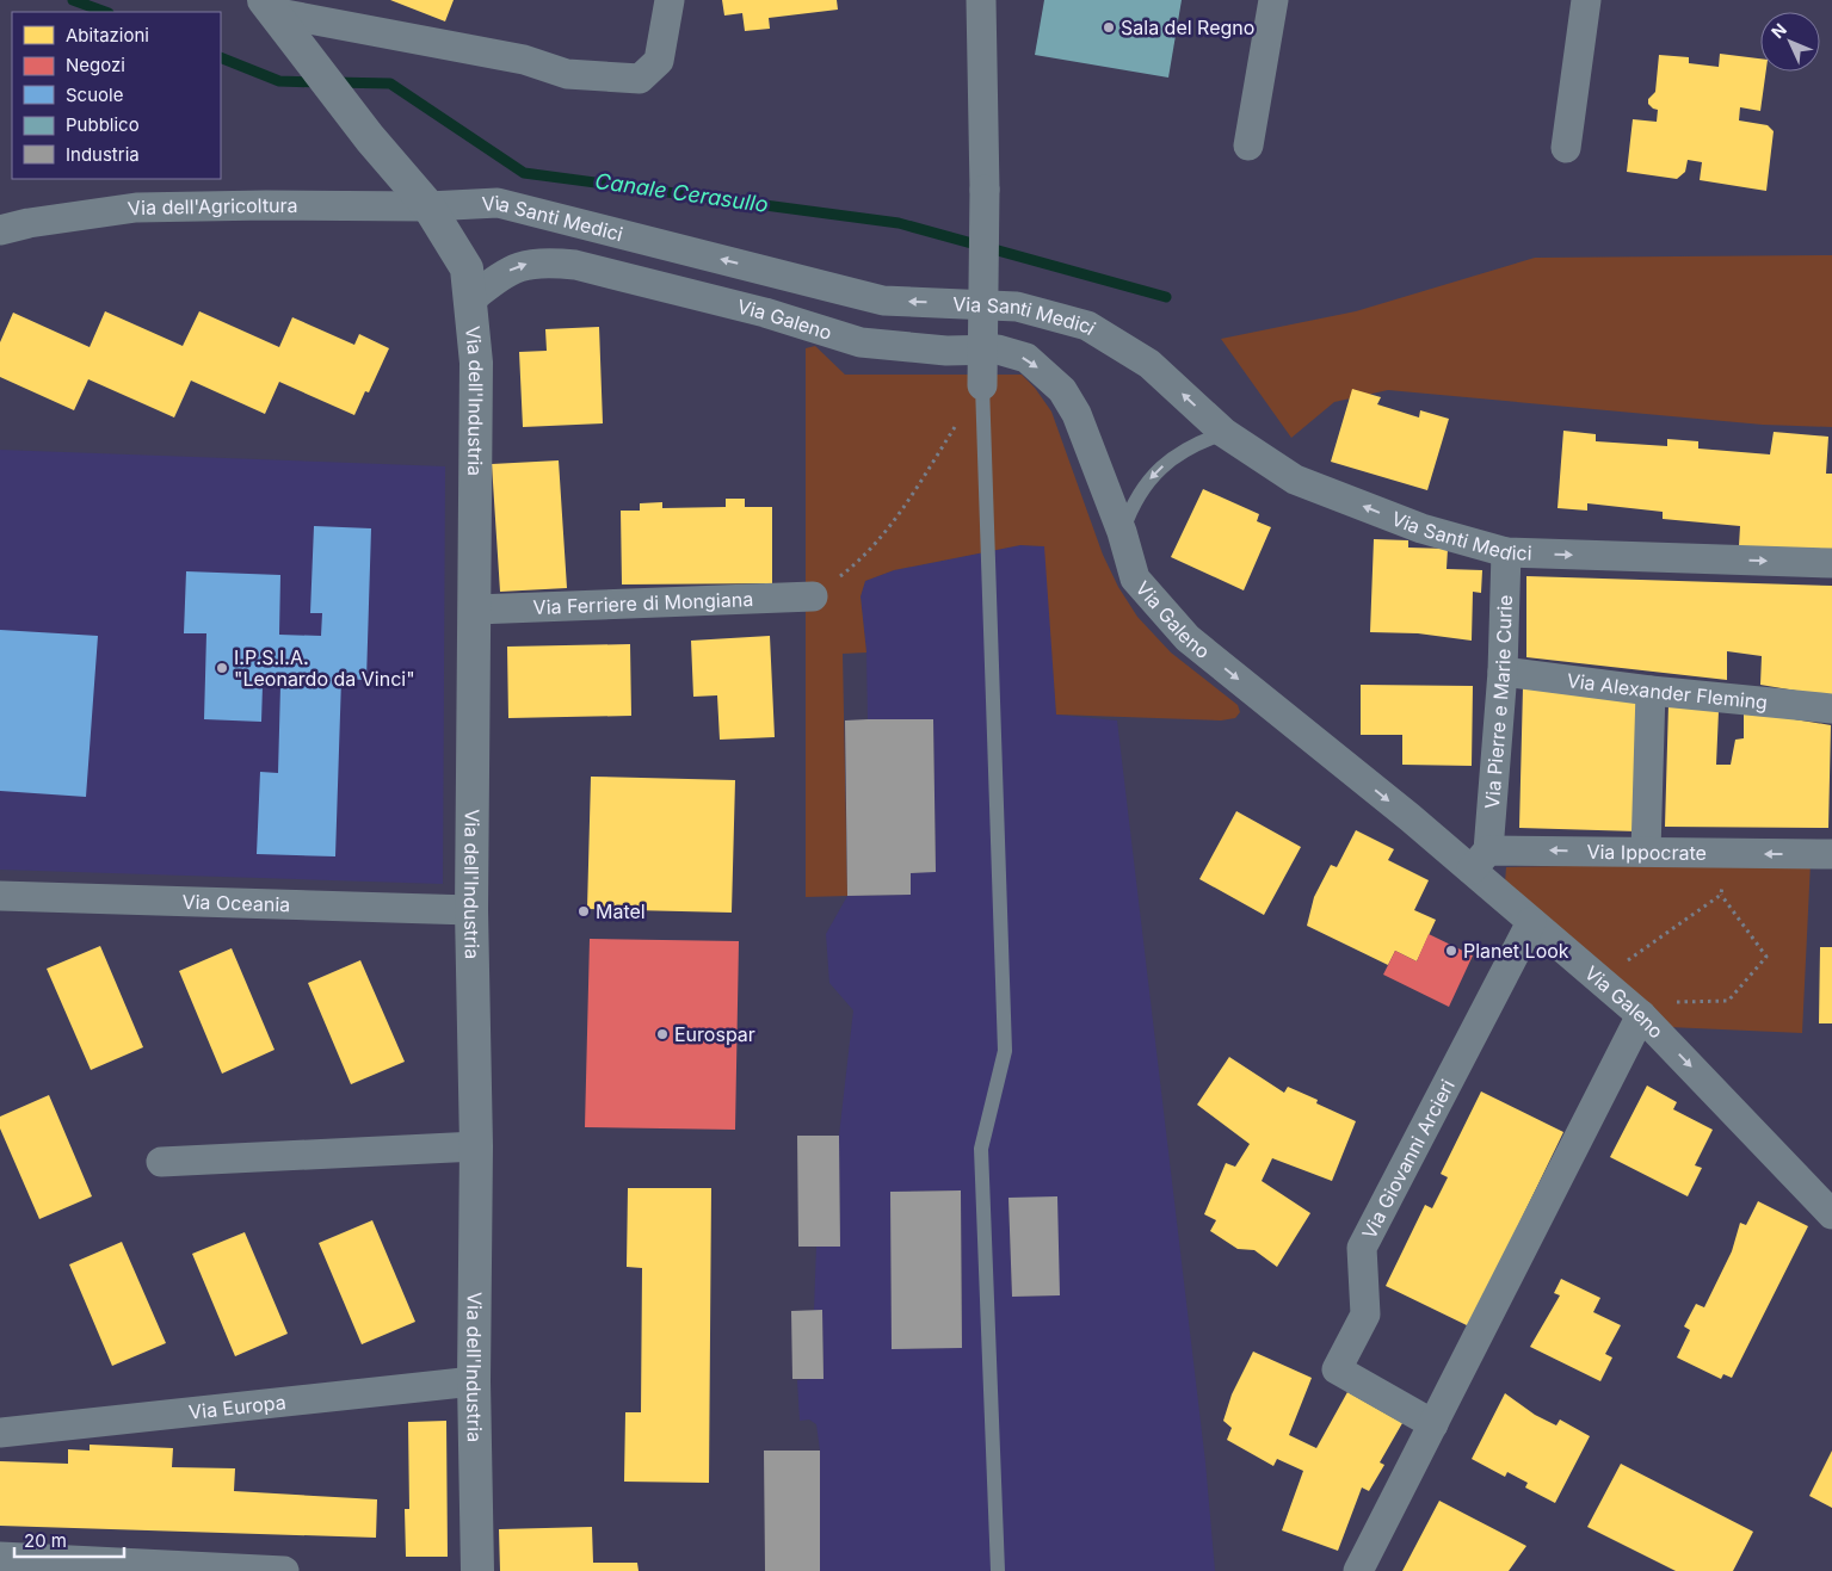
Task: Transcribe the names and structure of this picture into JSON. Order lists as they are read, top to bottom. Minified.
{"streets":{"street":["Via dell'Agricoltura","Via Santi Medici","Via Galeno","Via dell'Industria","Via Ferriere di Mongiana","Via Alexander Fleming","Via Pierre e Marie Curie","Via Ippocrate","Via Oceania","Via Giovanni Arcieri","Via Europa"]},"crossings":[["Via dell'Agricoltura","Via Santi Medici"],["Via dell'Agricoltura","Via dell'Industria"],["Via Santi Medici","Via dell'Industria"],["Via Santi Medici","Via Pierre e Marie Curie"],["Via Galeno","Via dell'Industria"],["Via Galeno","Via Pierre e Marie Curie"],["Via Galeno","Via Ippocrate"],["Via Galeno","Via Giovanni Arcieri"],["Via dell'Industria","Via Ferriere di Mongiana"],["Via dell'Industria","Via Oceania"],["Via dell'Industria","Via Europa"],["Via Alexander Fleming","Via Pierre e Marie Curie"],["Via Pierre e Marie Curie","Via Ippocrate"]],"one_way":["Via Galeno","Via Ippocrate"],"water":["Canale Cerasullo"],"places":["Sala del Regno","I.P.S.I.A. \"Leonardo da Vinci\"","Matel","Planet Look","Eurospar"],"legend":["Abitazioni","Negozi","Scuole","Pubblico","Industria"],"scale_bar":"20 m","north":"top left"}
